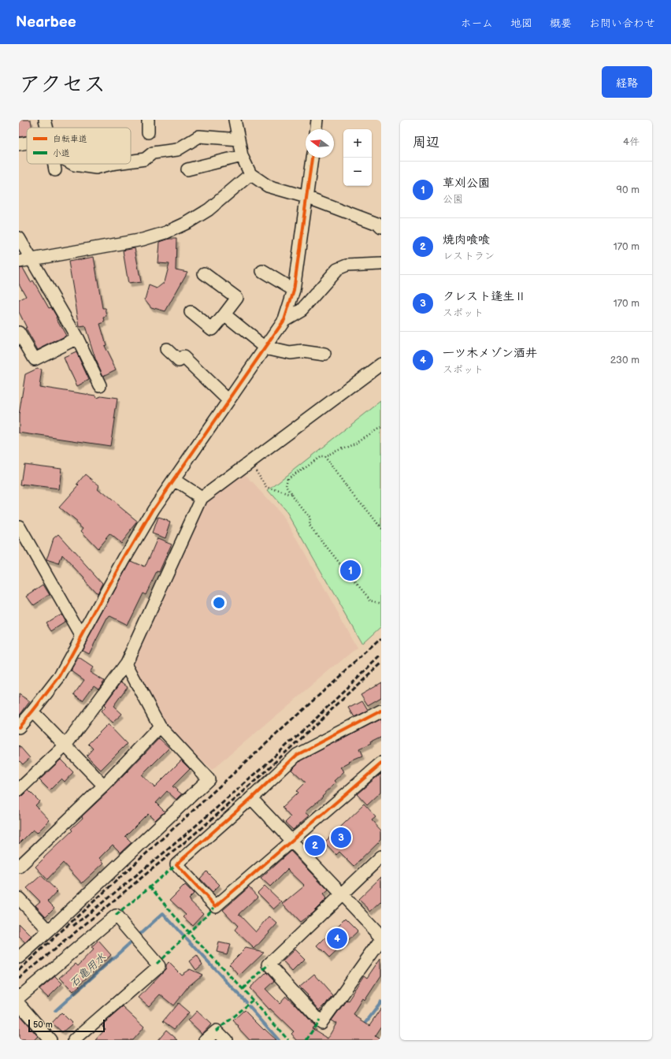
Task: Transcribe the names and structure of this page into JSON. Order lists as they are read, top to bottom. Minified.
{"water":["石亀用水"],"legend":["自転車道","小道"],"scale_bar":"50 m","north":"left","page":{"header":"Nearbee","nav":["ホーム","地図","概要","お問い合わせ"],"title":"アクセス","buttons":"経路","heading":["周辺","4件"],"map_buttons":["+","−"],"list":[{"mark":"1","name":"草刈公園","note":"公園","value":"90 m"},{"mark":"2","name":"焼肉喰喰","note":"レストラン","value":"170 m"},{"mark":"3","name":"クレスト逢生Ⅱ","note":"スポット","value":"170 m"},{"mark":"4","name":"一ツ木メゾン酒井","note":"スポット","value":"230 m"}],"pins":["1","3","2","4"],"scale":"50 m"}}
